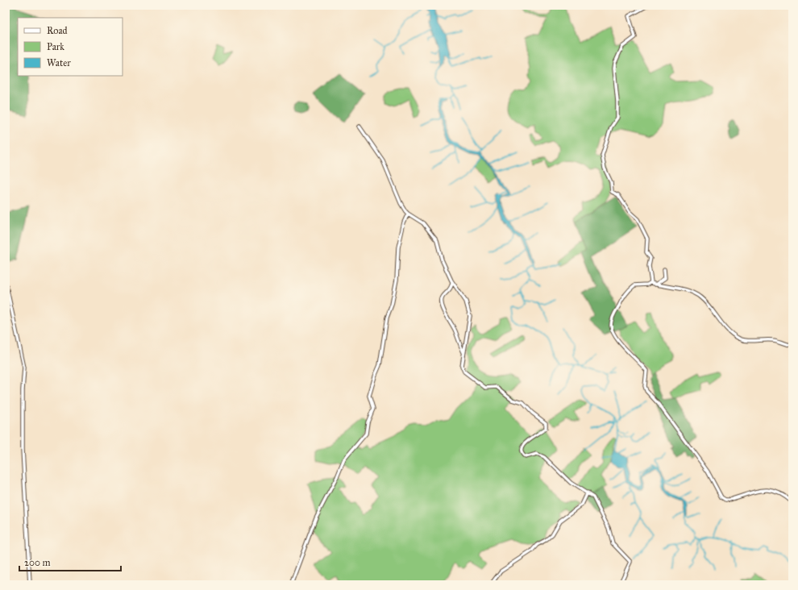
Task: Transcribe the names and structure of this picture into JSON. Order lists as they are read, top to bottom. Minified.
{"legend":["Road","Park","Water"],"scale_bar":"200 m"}
